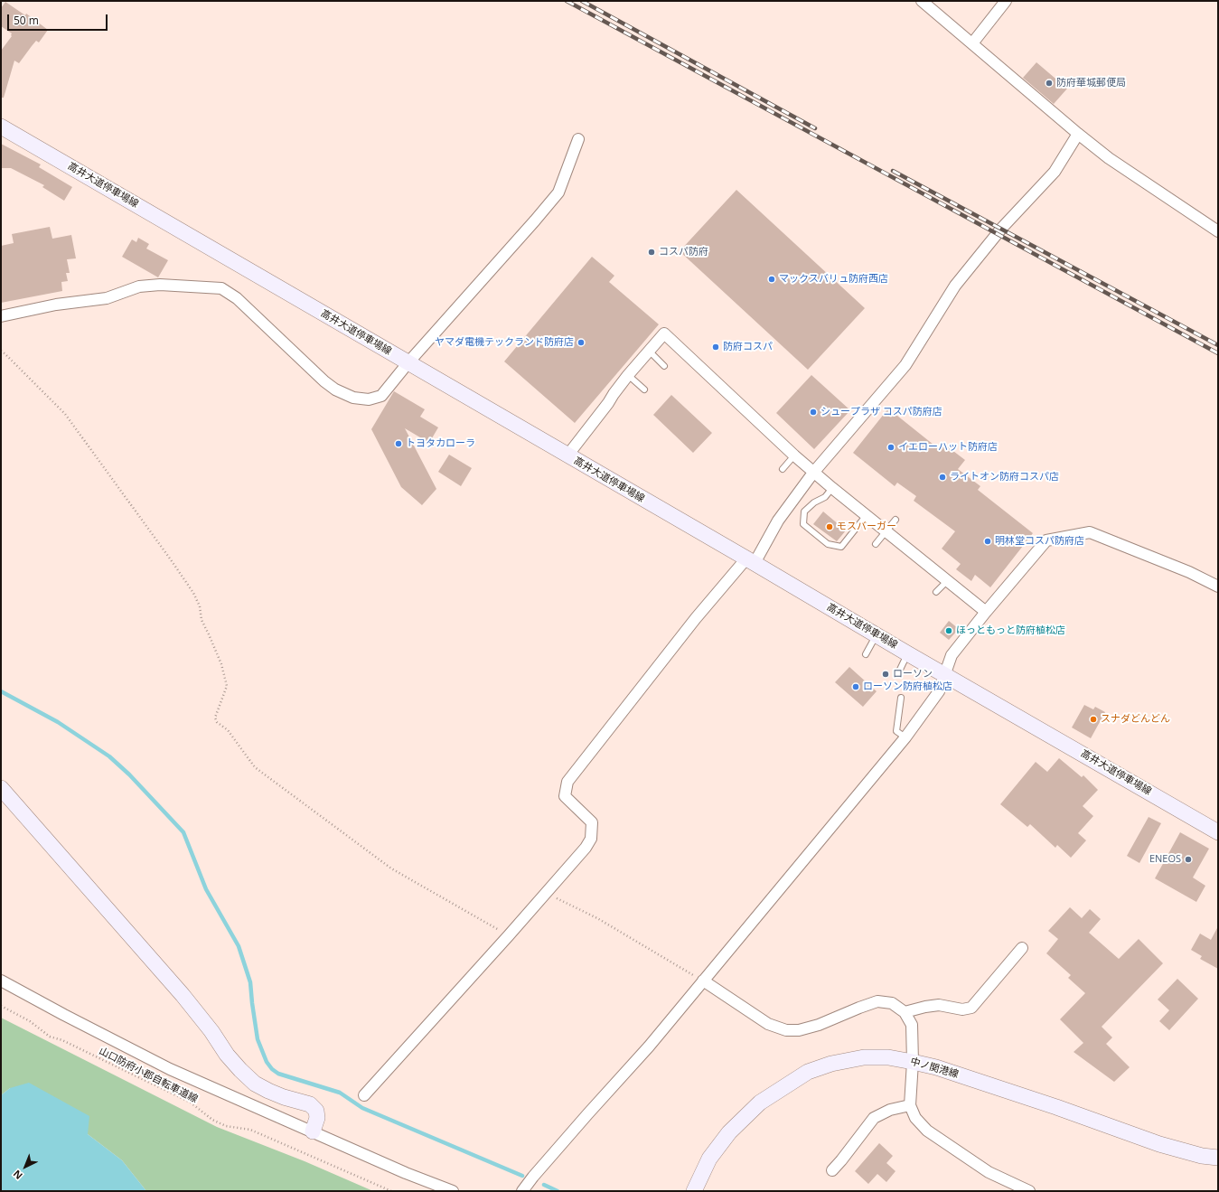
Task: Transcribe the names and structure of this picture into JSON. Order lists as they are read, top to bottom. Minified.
{"streets":{"main road":["高井大道停車場線","中ノ関港線"],"path":["山口防府小郡自転車道線"]},"places":["防府華城郵便局","コスパ防府","マックスバリュ防府西店","ヤマダ電機テックランド防府店","防府コスパ","シュープラザ コスパ防府店","トヨタカローラ","イエローハット防府店","ライトオン防府コスパ店","モスバーガー","明林堂コスパ防府店","ほっともっと防府植松店","ローソン","ローソン防府植松店","スナダどんどん","ENEOS"],"scale_bar":"50 m","north":"bottom left"}
